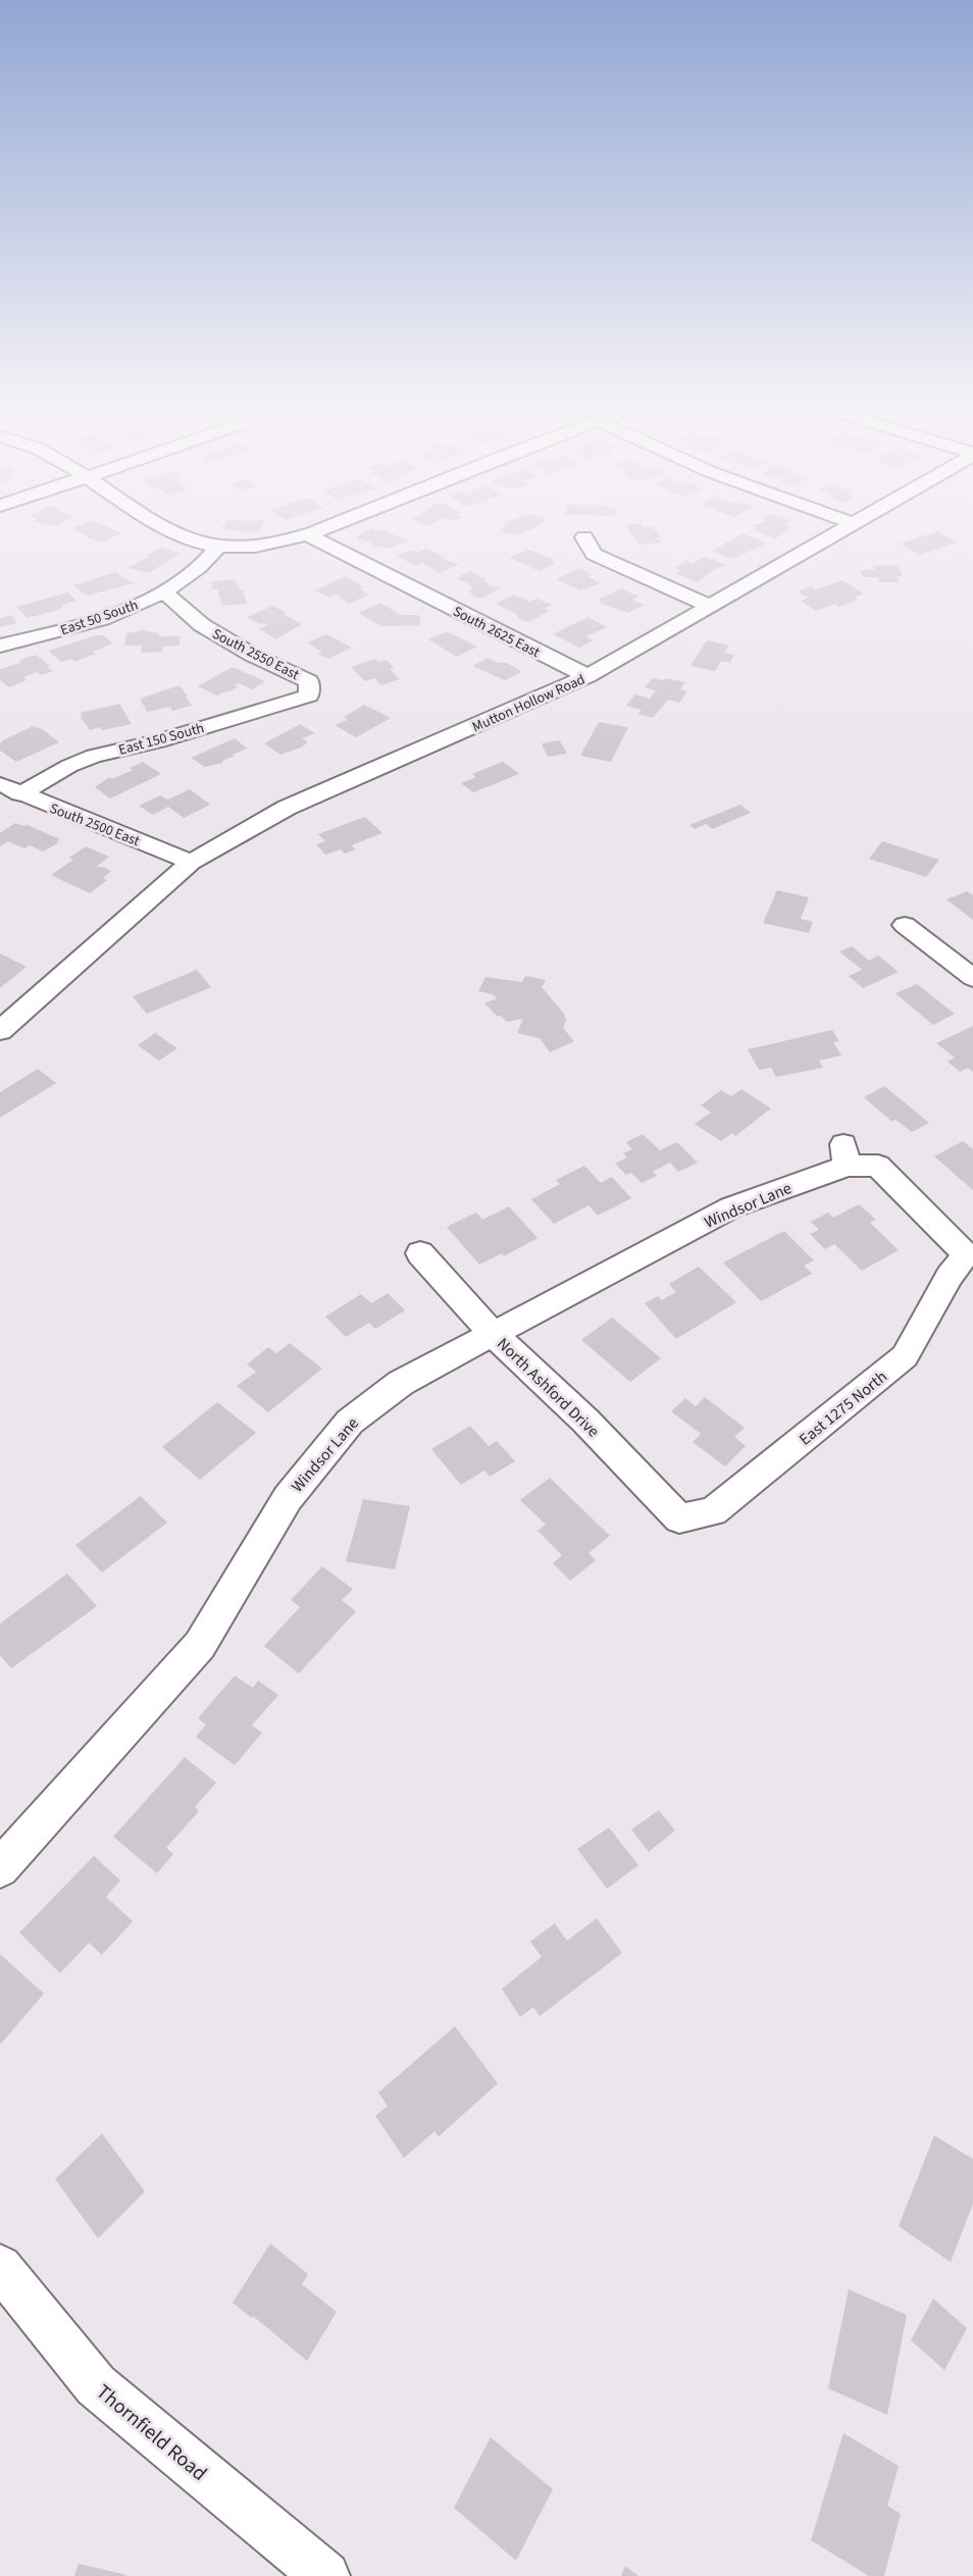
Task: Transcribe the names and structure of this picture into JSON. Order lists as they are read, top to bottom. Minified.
{"streets":{"street":["East 50 South","South 2625 East","South 2550 East","Mutton Hollow Road","East 150 South","South 2500 East","Windsor Lane","North Ashford Drive","East 1275 North","Thornfield Road"]},"crossings":[["East 50 South","South 2550 East"],["South 2625 East","Mutton Hollow Road"],["South 2550 East","East 150 South"],["Mutton Hollow Road","South 2500 East"],["East 150 South","South 2500 East"],["Windsor Lane","North Ashford Drive"],["Windsor Lane","East 1275 North"],["North Ashford Drive","East 1275 North"]]}
